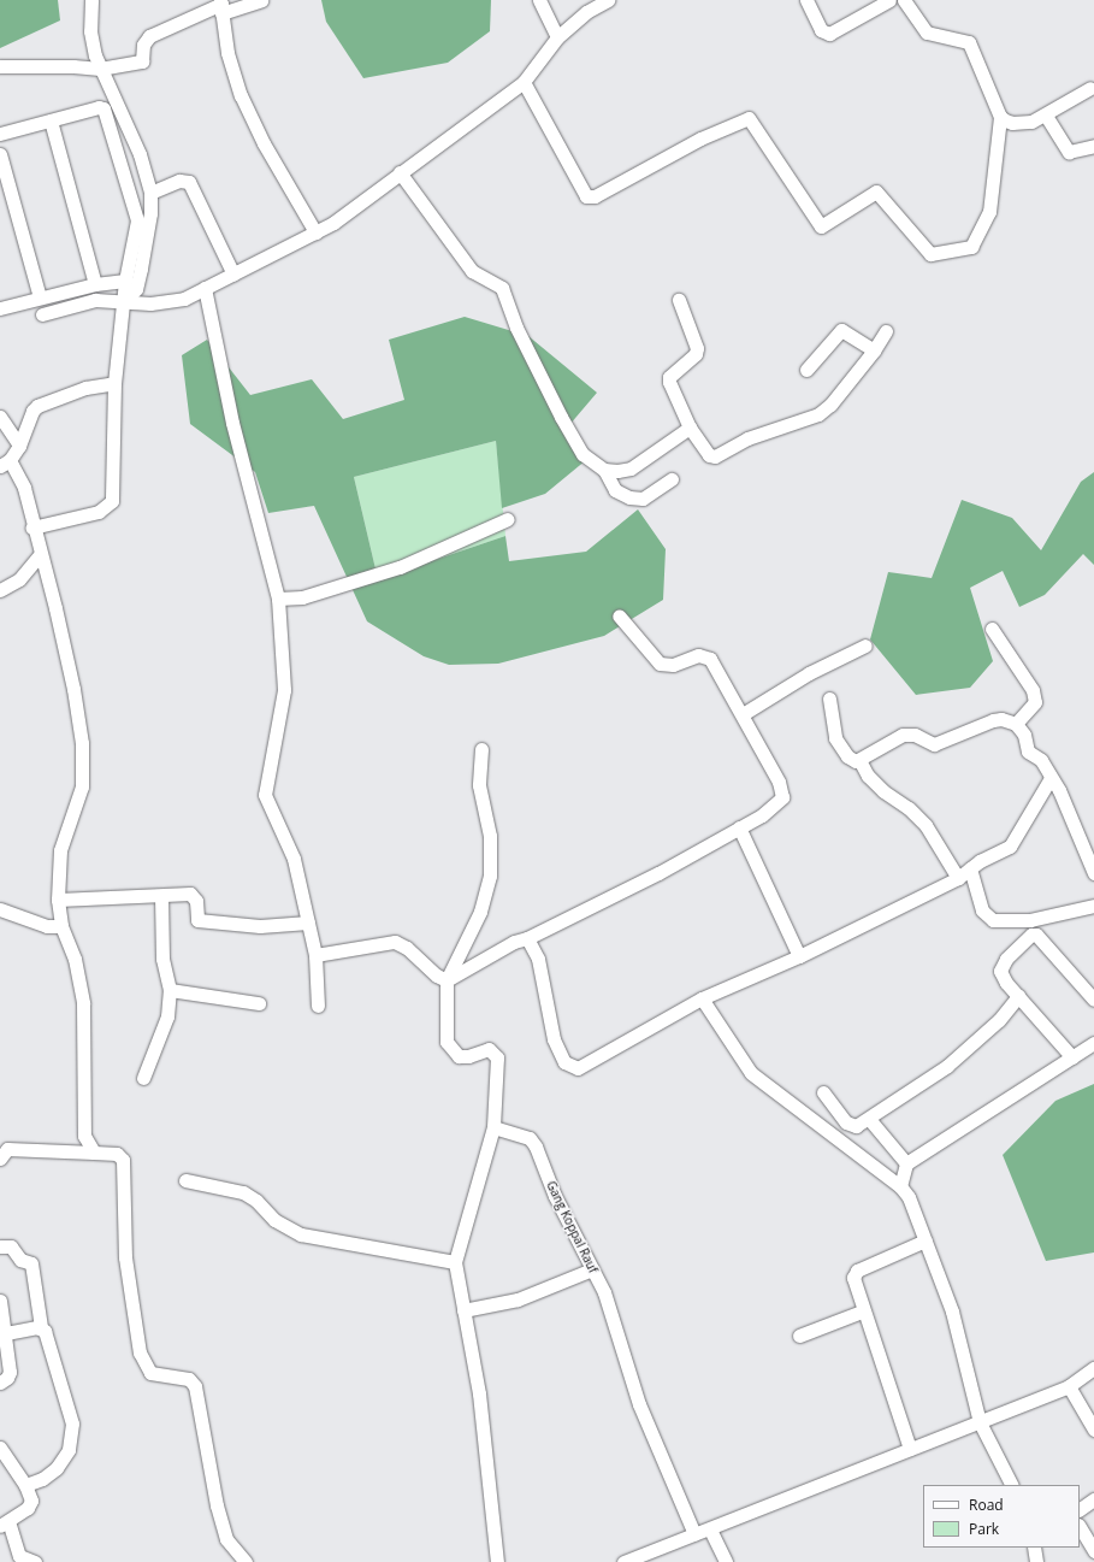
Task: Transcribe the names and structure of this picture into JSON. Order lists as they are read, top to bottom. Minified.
{"streets":{"street":["Gang Koppal Rauf"]},"legend":["Road","Park"]}
